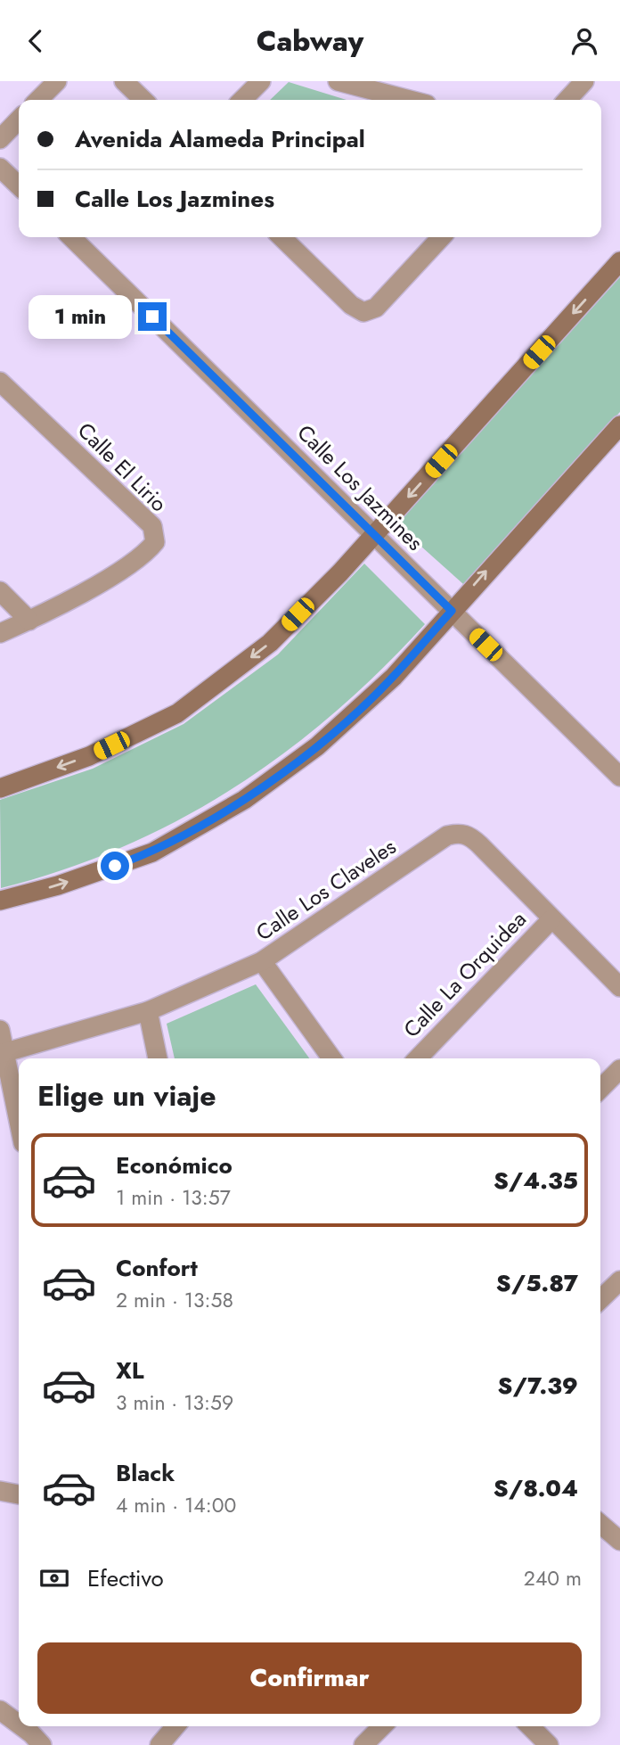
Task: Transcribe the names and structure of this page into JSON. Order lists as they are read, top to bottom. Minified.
{"streets":{"street":["Calle El Lirio","Calle Los Jazmines","Calle Los Claveles","Calle La Orquidea"]},"crossings":[["Calle Los Claveles","Calle La Orquidea"]],"page":{"header":"Cabway","banner":["Avenida Alameda Principal","Calle Los Jazmines"],"bubble":"1 min","heading":"Elige un viaje","list":[{"name":"Económico","note":"1 min · 13:57","value":"S/4.35"},{"name":"Confort","note":"2 min · 13:58","value":"S/5.87"},{"name":"XL","note":"3 min · 13:59","value":"S/7.39"},{"name":"Black","note":"4 min · 14:00","value":"S/8.04"}],"pay":["Efectivo","240 m"],"buttons":"Confirmar"}}
